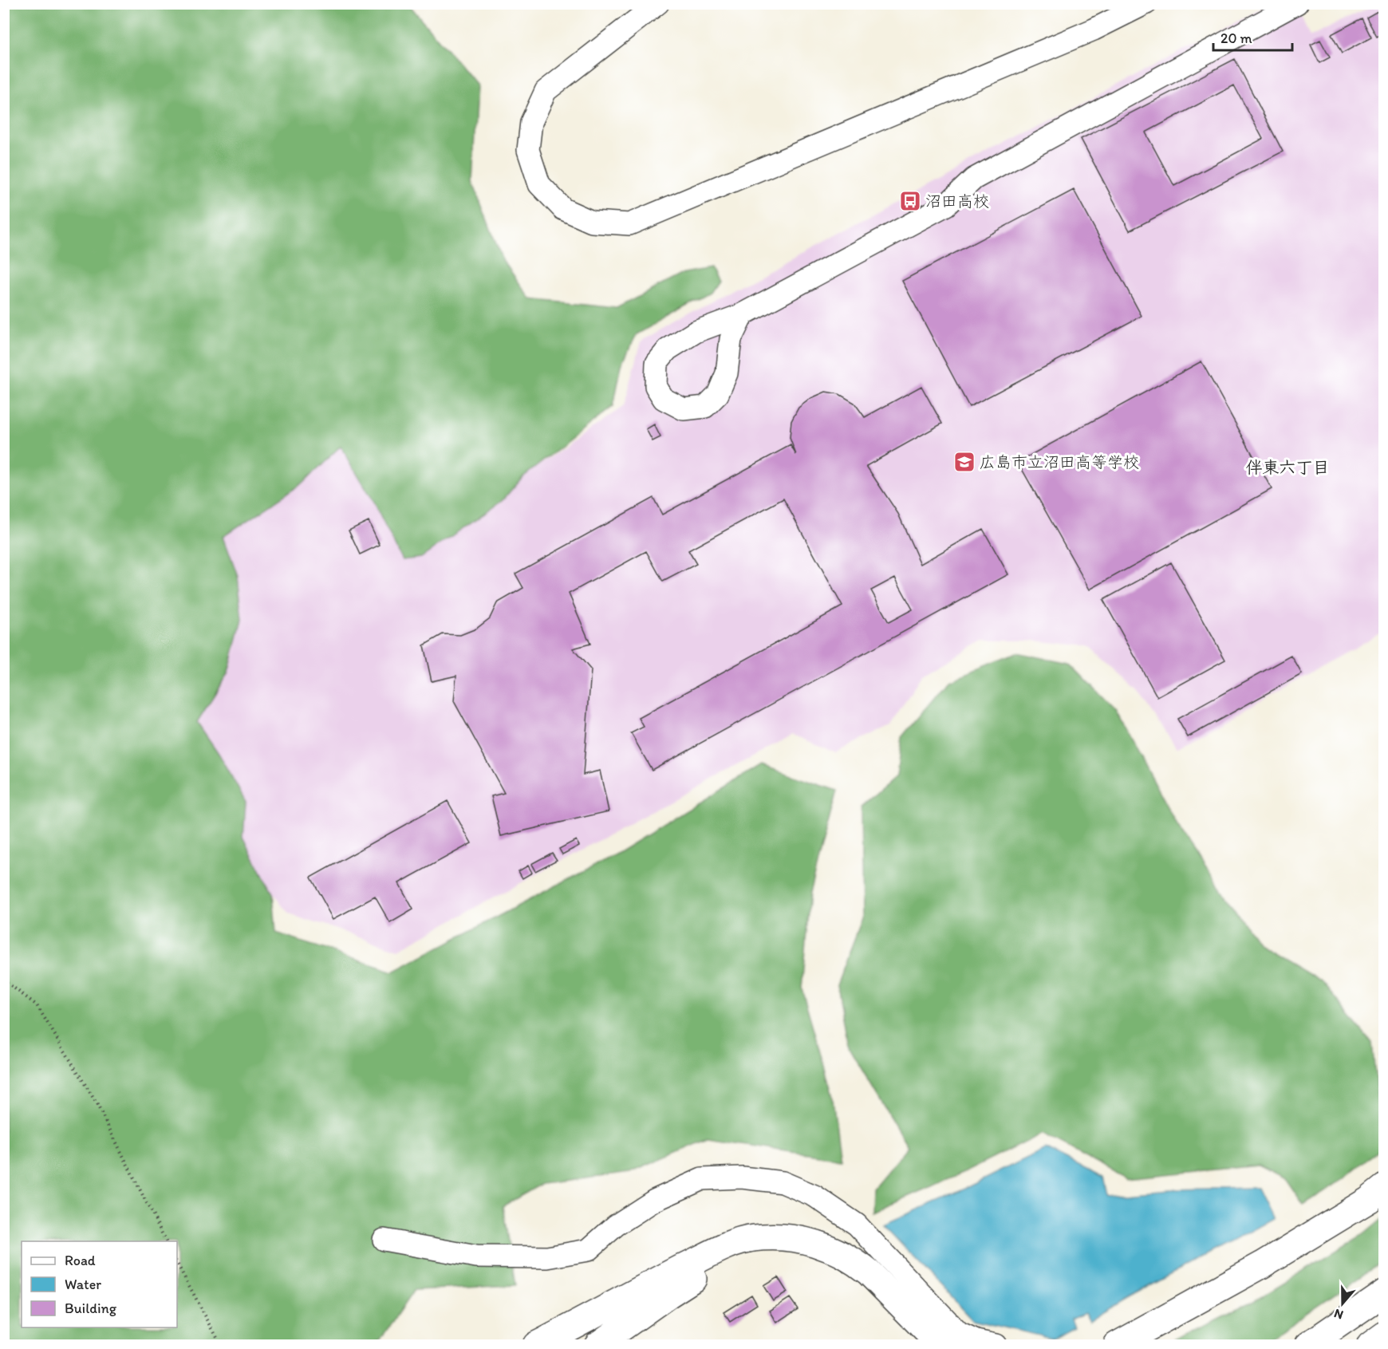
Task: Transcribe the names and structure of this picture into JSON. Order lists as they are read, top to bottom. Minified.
{"districts":["伴東六丁目"],"places":{"bus stop":["沼田高校"],"school or university":["広島市立沼田高等学校"]},"legend":["Road","Water","Building"],"scale_bar":"20 m","north":"bottom"}
